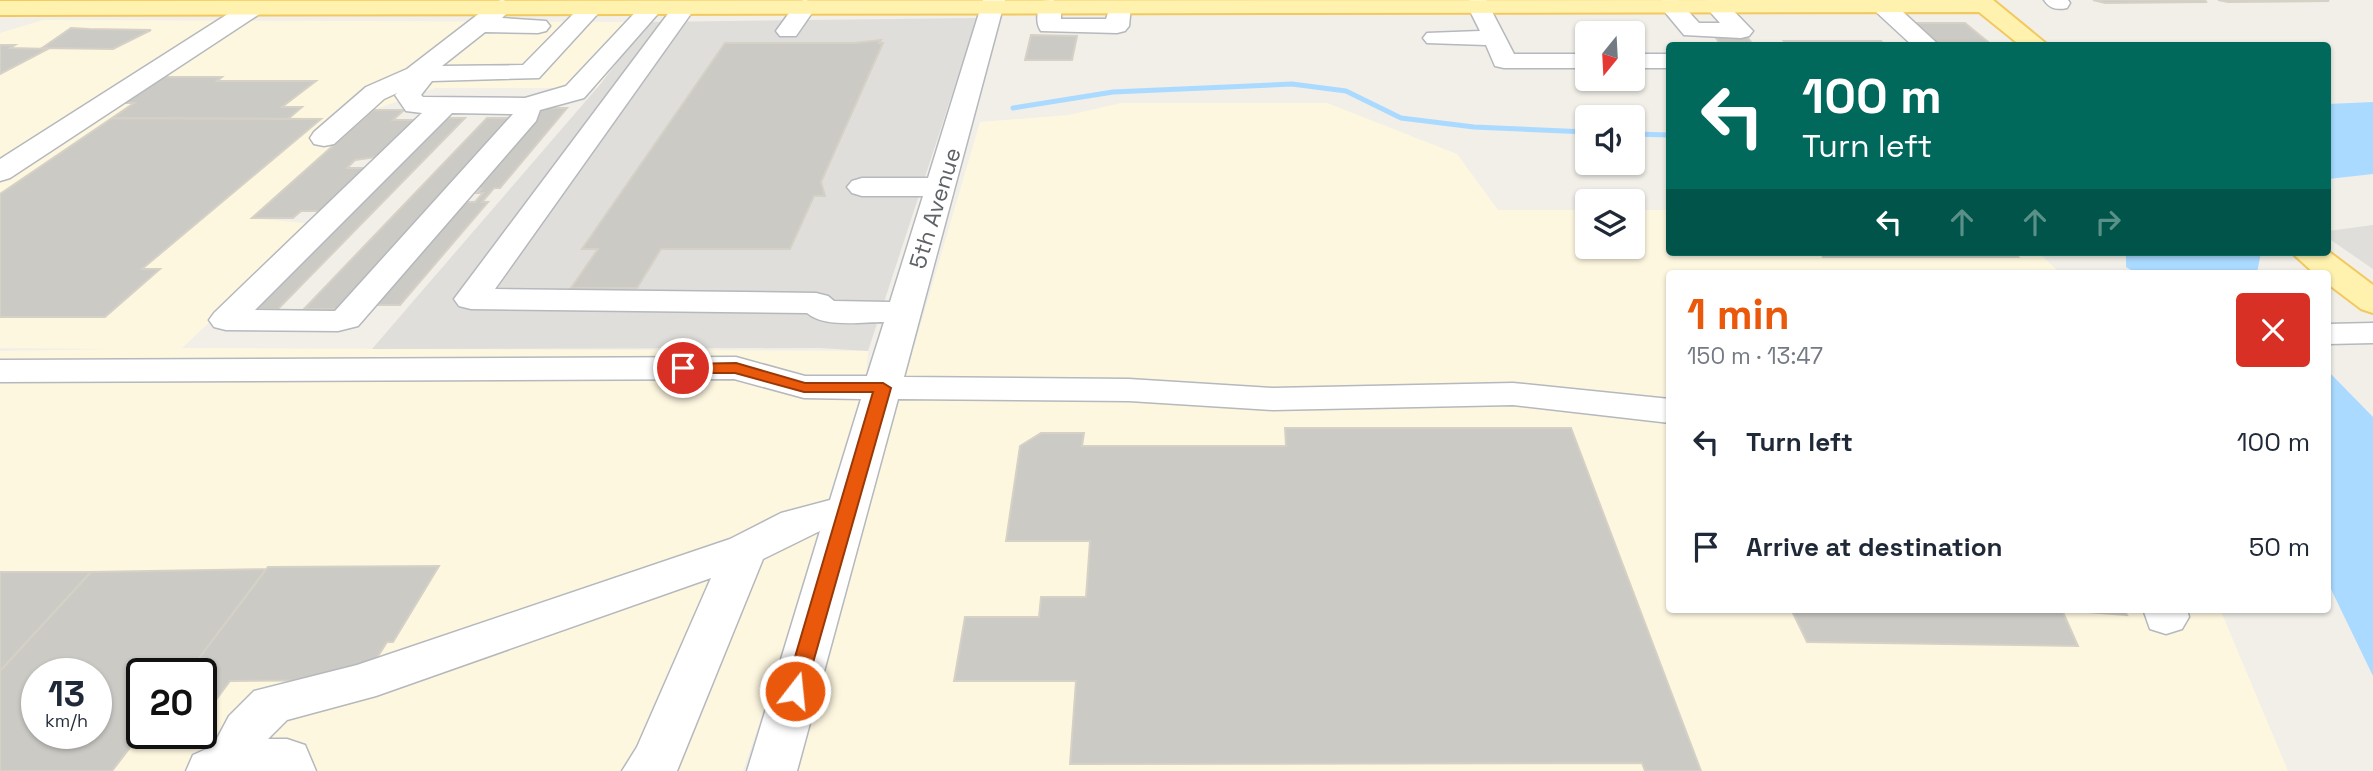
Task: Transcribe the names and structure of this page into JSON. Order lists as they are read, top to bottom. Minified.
{"streets":{"street":["5th Avenue"]},"north":"bottom","page":{"turn":["100 m","Turn left"],"heading":["1 min","150 m · 13:47"],"list":[{"name":"Turn left","value":"100 m"},{"name":"Arrive at destination","value":"50 m"}],"speed":"13 km/h","limit":"20"}}
